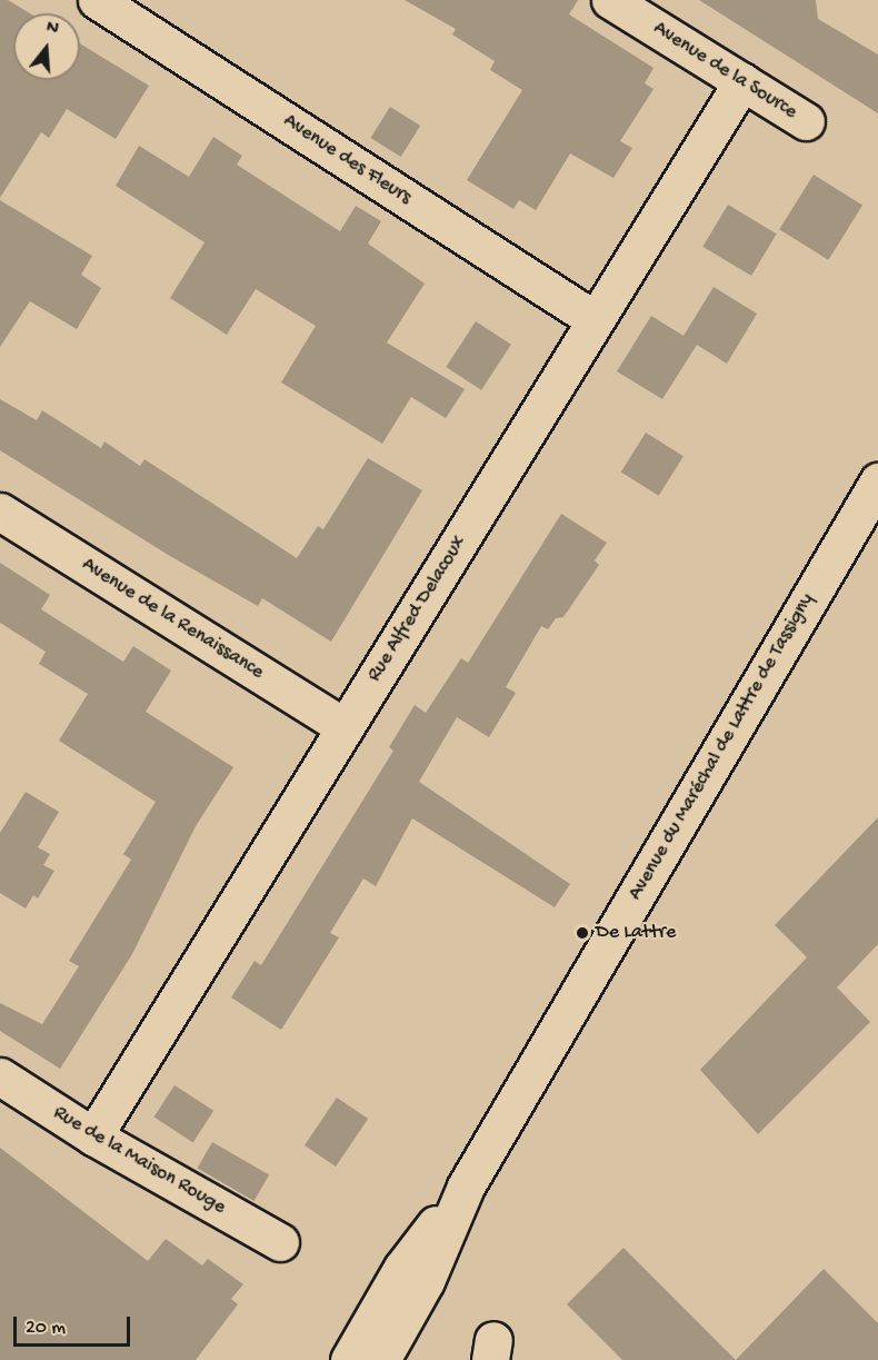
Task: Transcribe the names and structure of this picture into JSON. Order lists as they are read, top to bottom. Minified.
{"streets":{"street":["Avenue de la Source","Avenue des Fleurs","Rue Alfred Delacoux","Avenue de la Renaissance","Avenue du Maréchal de Lattre de Tassigny","Rue de la Maison Rouge"]},"crossings":[["Avenue de la Source","Rue Alfred Delacoux"],["Avenue des Fleurs","Rue Alfred Delacoux"],["Rue Alfred Delacoux","Avenue de la Renaissance"],["Rue Alfred Delacoux","Rue de la Maison Rouge"]],"places":["De Lattre"],"scale_bar":"20 m","north":"top"}
